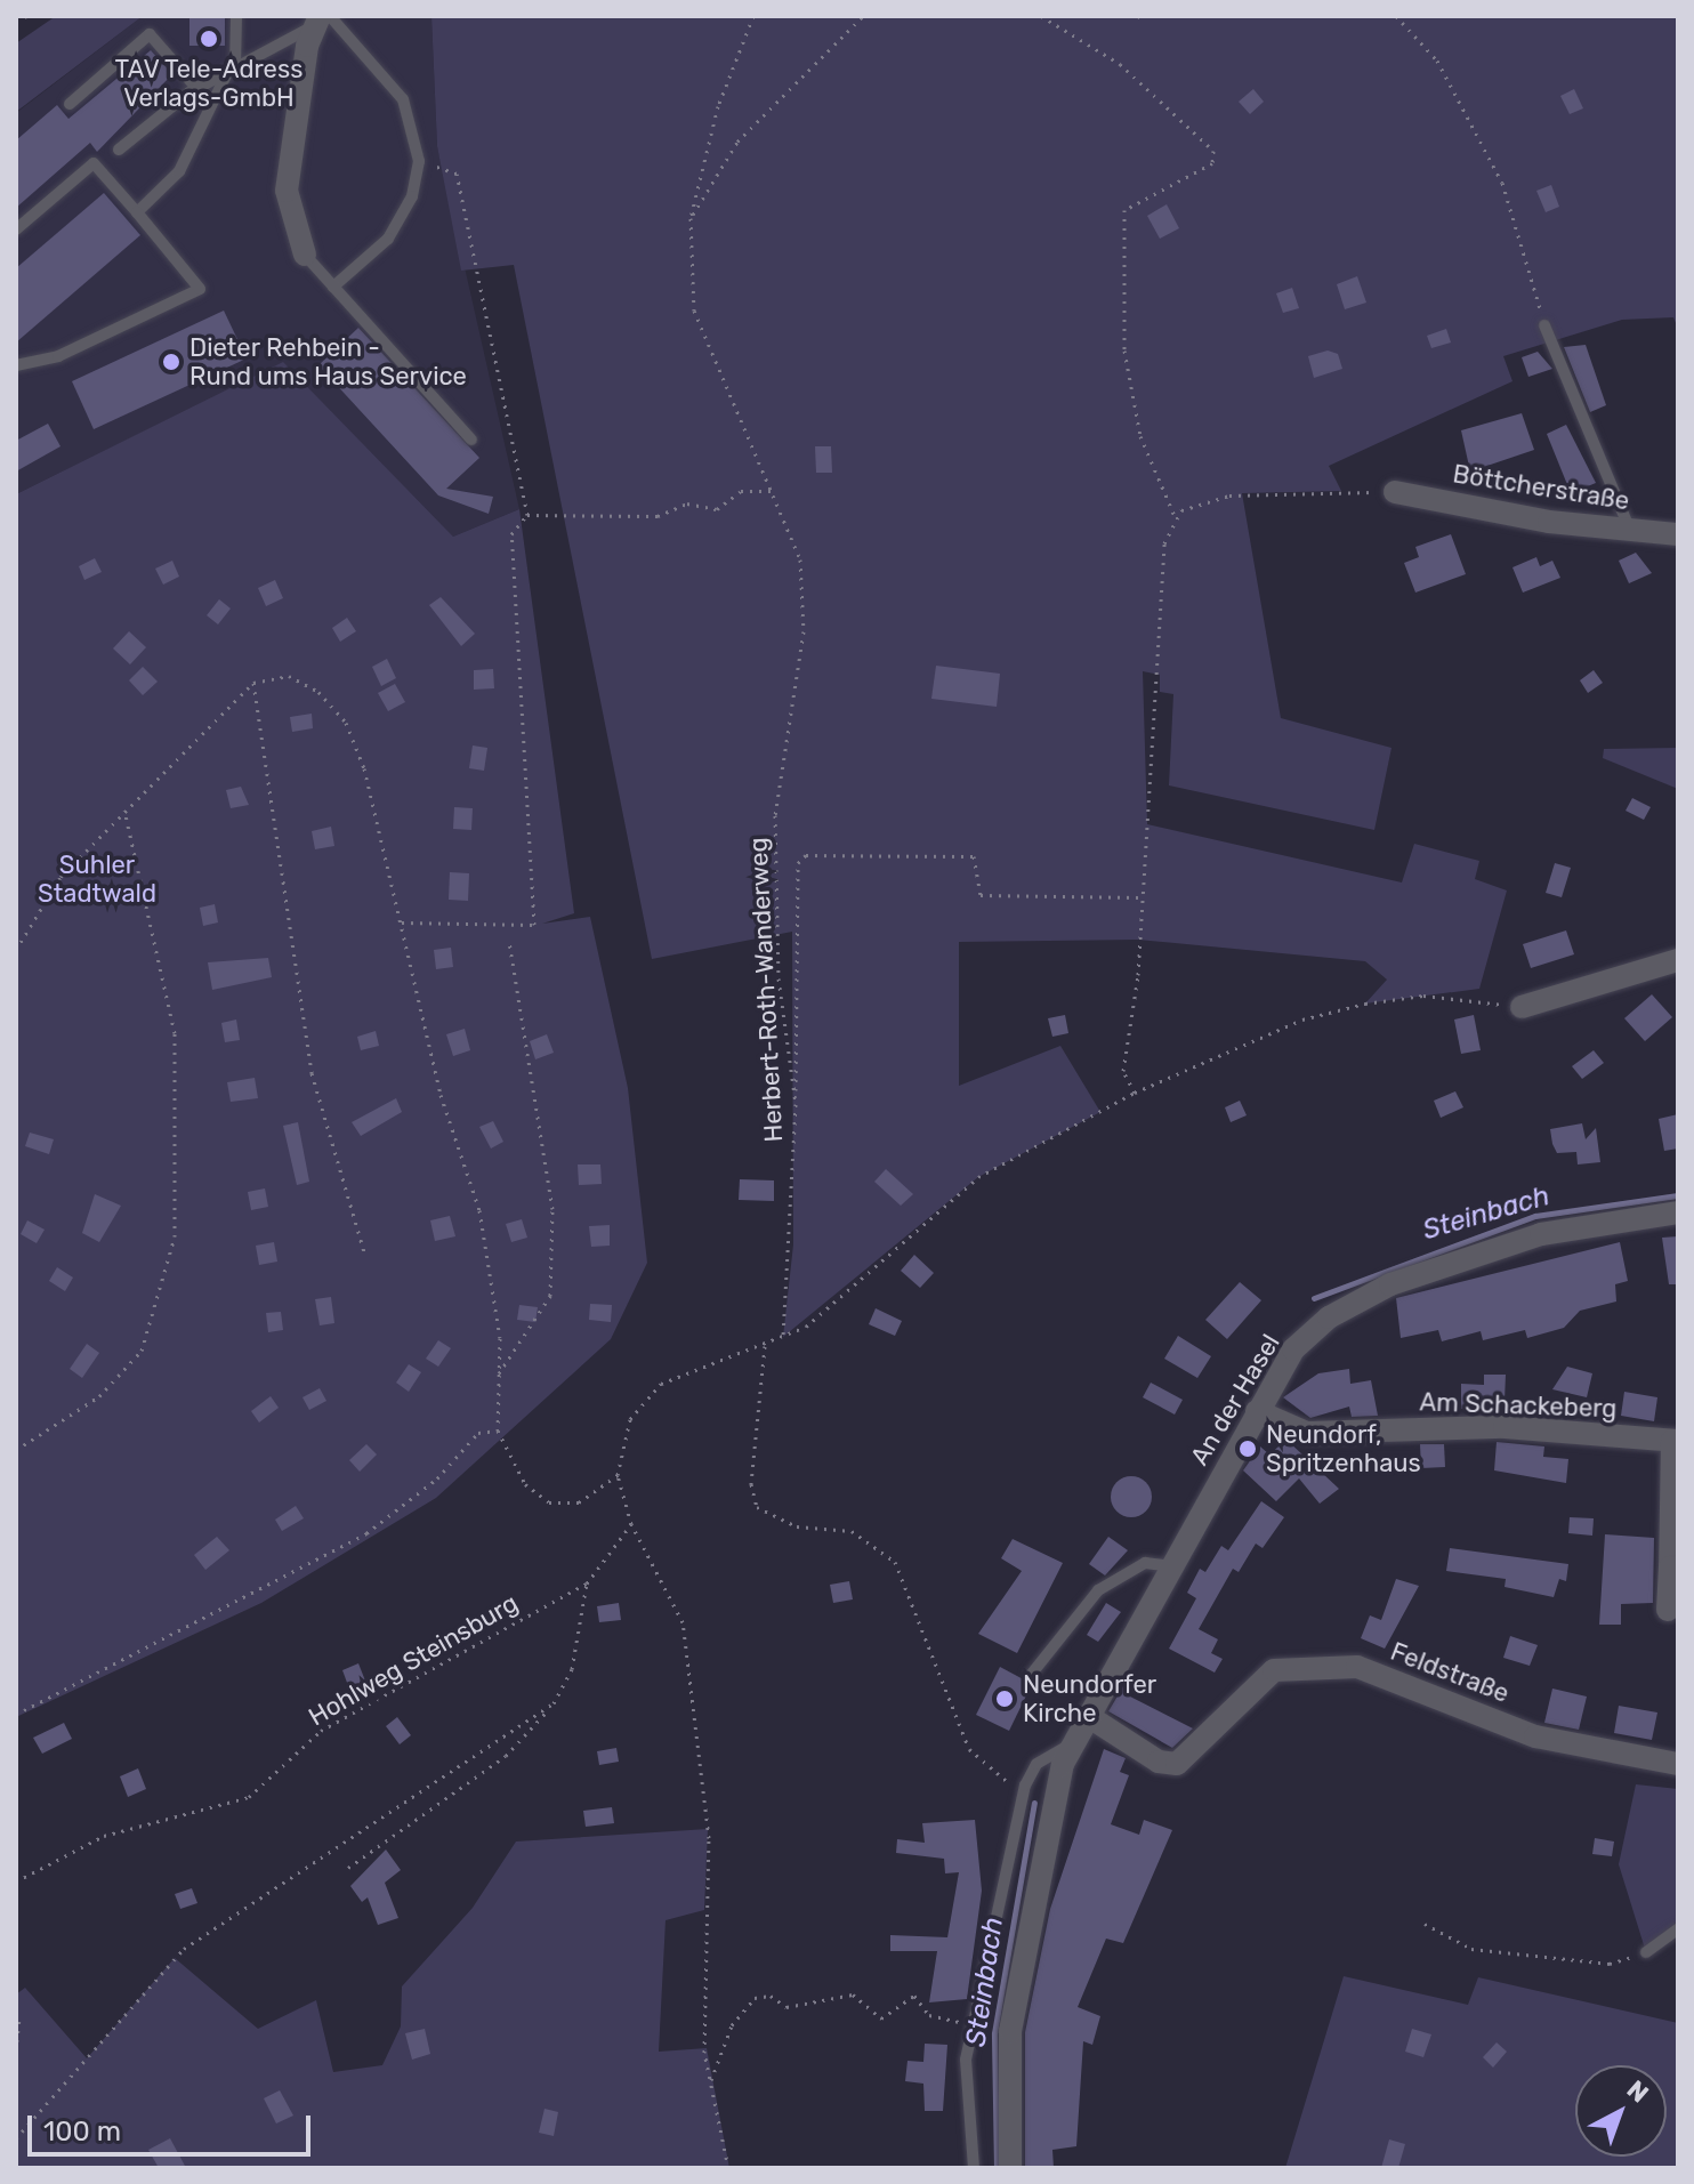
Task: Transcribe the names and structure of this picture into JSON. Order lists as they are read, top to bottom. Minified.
{"streets":{"street":["Böttcherstraße","An der Hasel","Am Schackeberg","Feldstraße"],"path":["Herbert-Roth-Wanderweg","Hohlweg Steinsburg"]},"crossings":[["An der Hasel","Am Schackeberg"],["An der Hasel","Feldstraße"]],"water":["Steinbach"],"parks":["Suhler Stadtwald"],"places":["TAV Tele-Adress Verlags-GmbH","Dieter Rehbein - Rund ums Haus Service","Neundorf, Spritzenhaus","Neundorfer Kirche"],"scale_bar":"100 m","north":"top right"}
